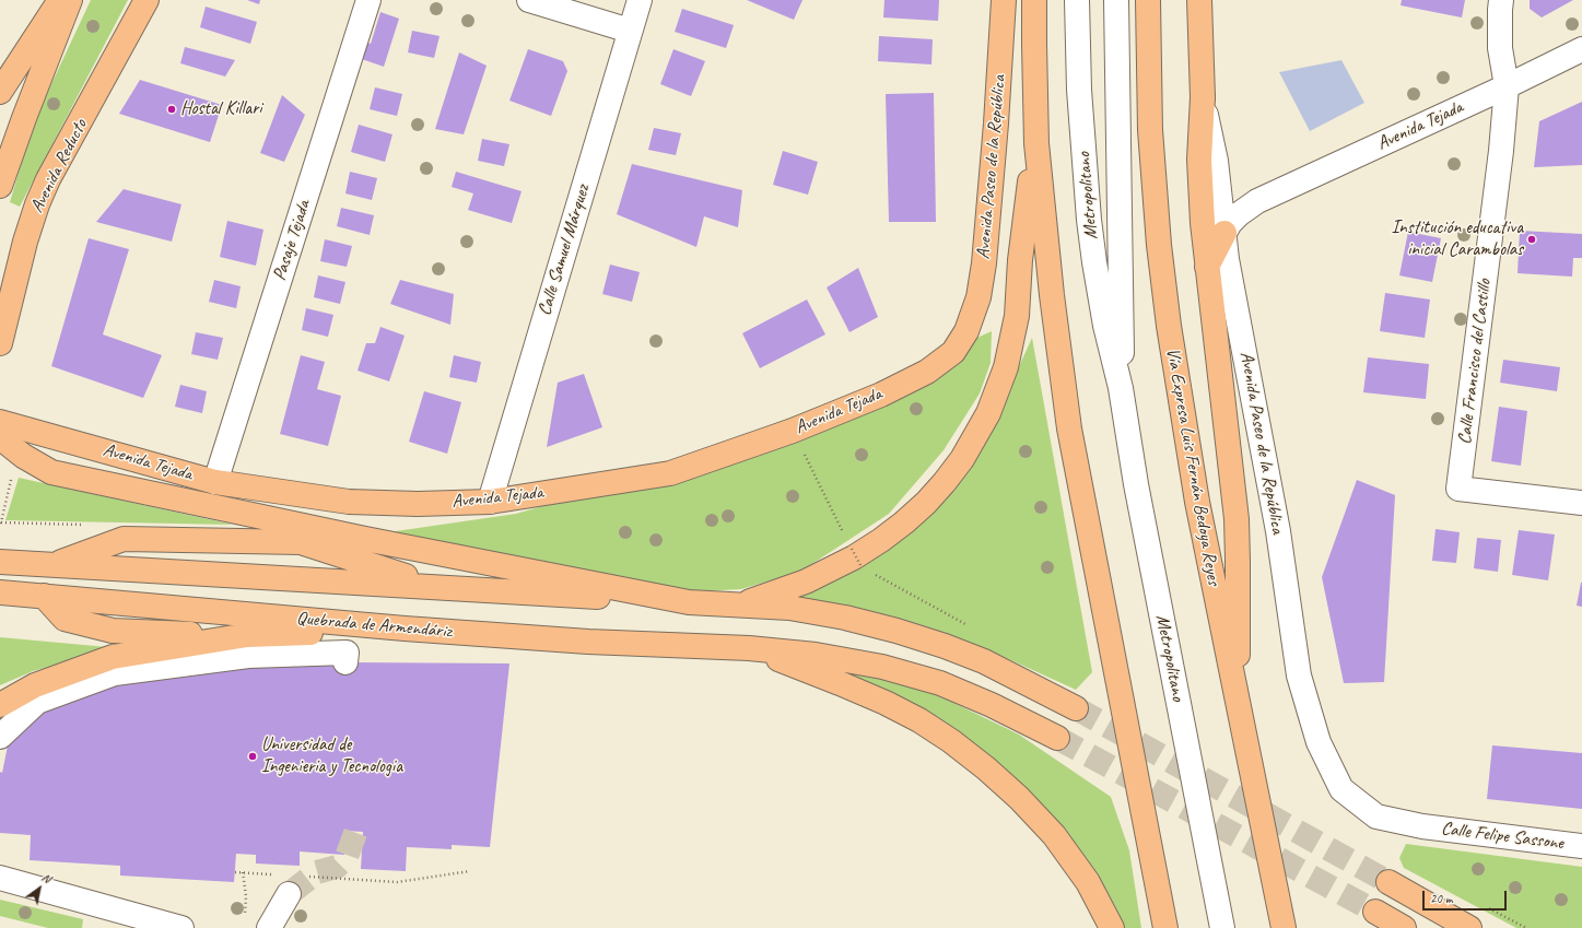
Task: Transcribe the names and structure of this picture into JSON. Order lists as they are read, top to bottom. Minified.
{"streets":{"main road":["Avenida Tejada","Avenida Reducto","Avenida Paseo de la República","Vía Expresa Luis Fernán Bedoya Reyes","Quebrada de Armendáriz"],"street":["Metropolitano","Pasaje Tejada","Calle Samuel Márquez","Calle Francisco del Castillo","Calle Felipe Sassone"]},"crossings":[["Avenida Tejada","Avenida Paseo de la República"],["Avenida Tejada","Pasaje Tejada"],["Avenida Tejada","Calle Samuel Márquez"],["Avenida Tejada","Calle Francisco del Castillo"],["Avenida Paseo de la República","Calle Felipe Sassone"]],"places":["Hostal Killari","Institución educativa inicial Carambolas","Universidad de Ingenieria y Tecnologia"],"scale_bar":"20 m","north":"top right"}
